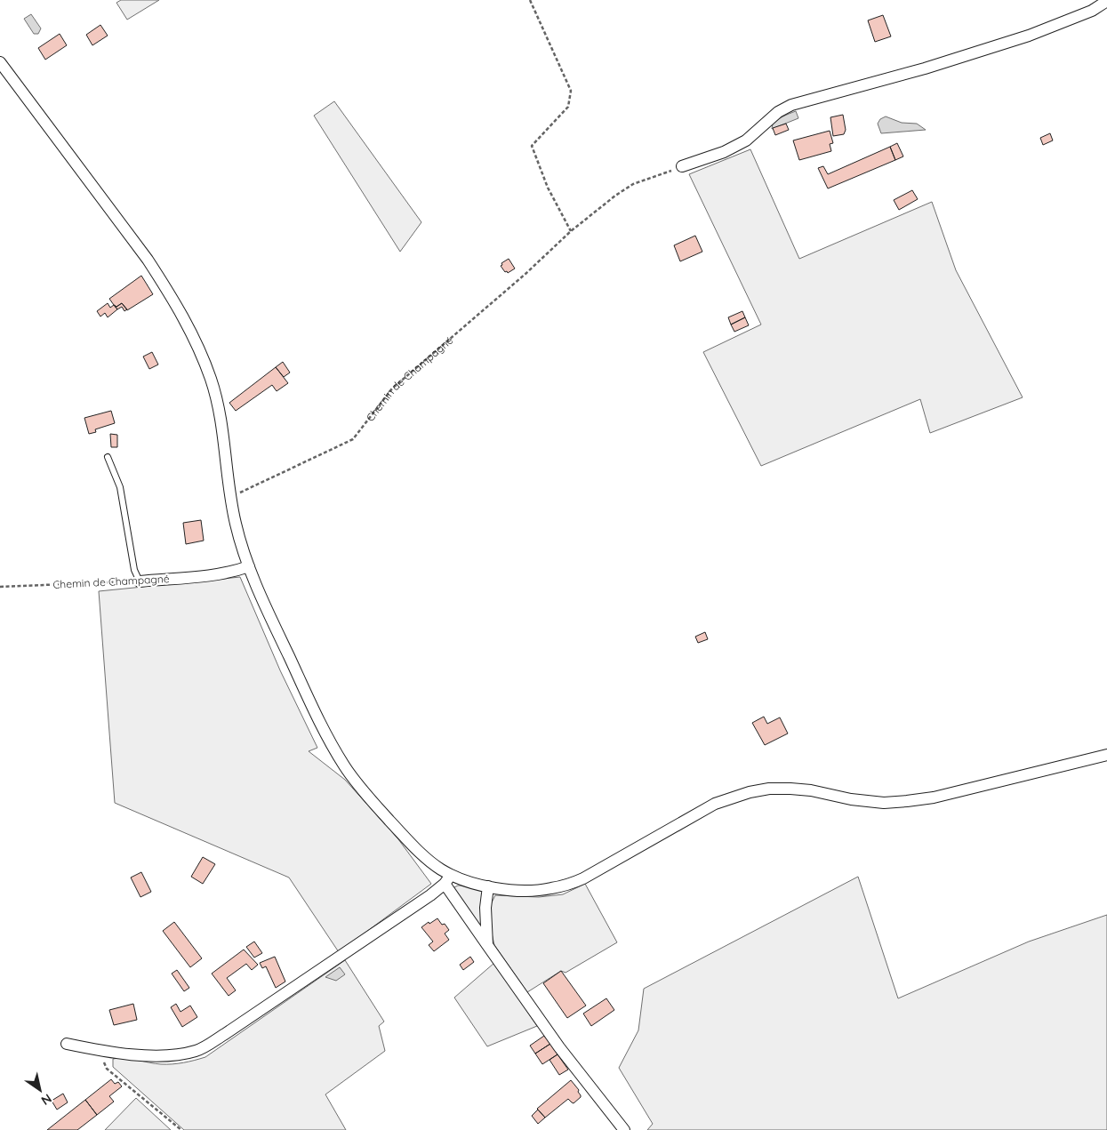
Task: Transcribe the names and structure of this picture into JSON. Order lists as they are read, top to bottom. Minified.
{"streets":{"street":["Chemin de Champagné"]},"north":"bottom right"}
